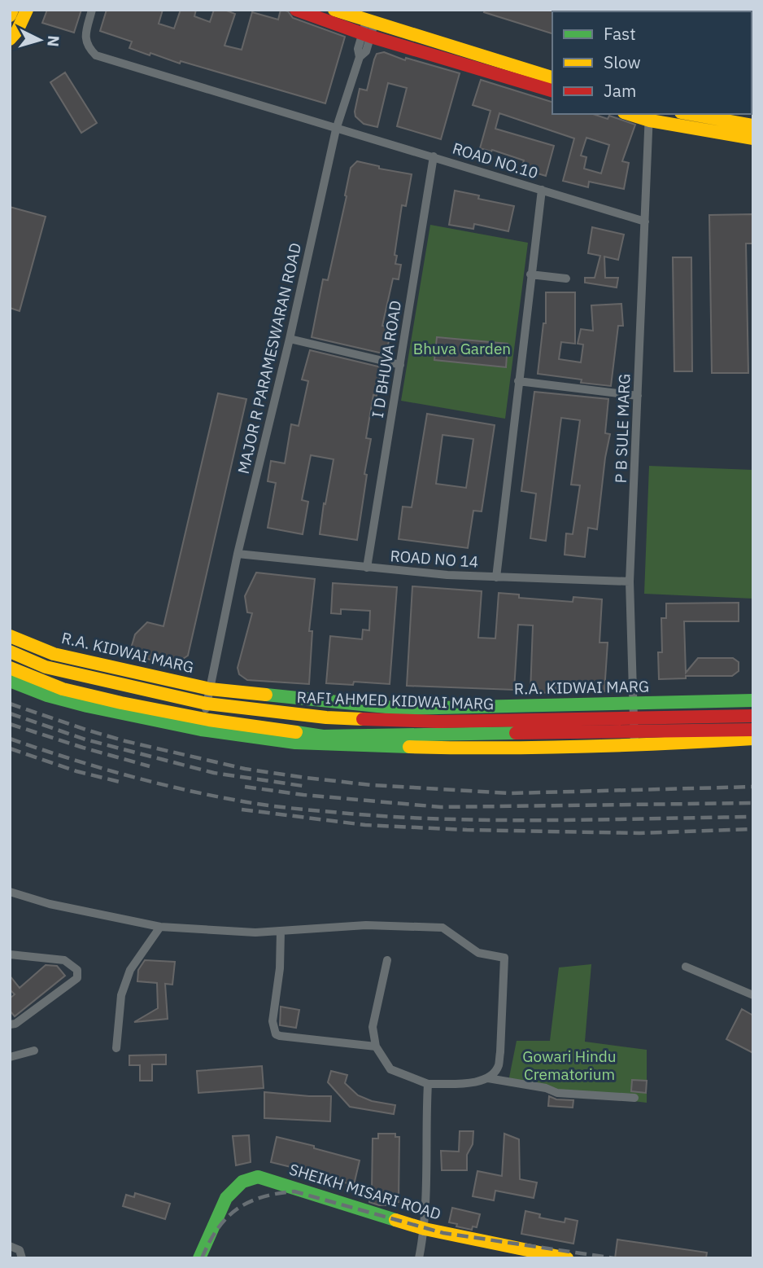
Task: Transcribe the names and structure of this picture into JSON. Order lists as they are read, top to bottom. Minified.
{"streets":{"street":["ROAD NO.10","MAJOR R PARAMESWARAN ROAD","I D BHUVA ROAD","P B SULE MARG","ROAD NO 14","R.A. KIDWAI MARG","RAFI AHMED KIDWAI MARG","SHEIKH MISARI ROAD"]},"crossings":[["ROAD NO.10","MAJOR R PARAMESWARAN ROAD"],["ROAD NO.10","I D BHUVA ROAD"],["ROAD NO.10","P B SULE MARG"],["MAJOR R PARAMESWARAN ROAD","ROAD NO 14"],["MAJOR R PARAMESWARAN ROAD","R.A. KIDWAI MARG"],["MAJOR R PARAMESWARAN ROAD","RAFI AHMED KIDWAI MARG"],["I D BHUVA ROAD","ROAD NO 14"],["P B SULE MARG","ROAD NO 14"],["P B SULE MARG","R.A. KIDWAI MARG"],["P B SULE MARG","RAFI AHMED KIDWAI MARG"]],"parks":["Bhuva Garden","Gowari Hindu Crematorium"],"legend":["Fast","Slow","Jam"],"north":"right"}
